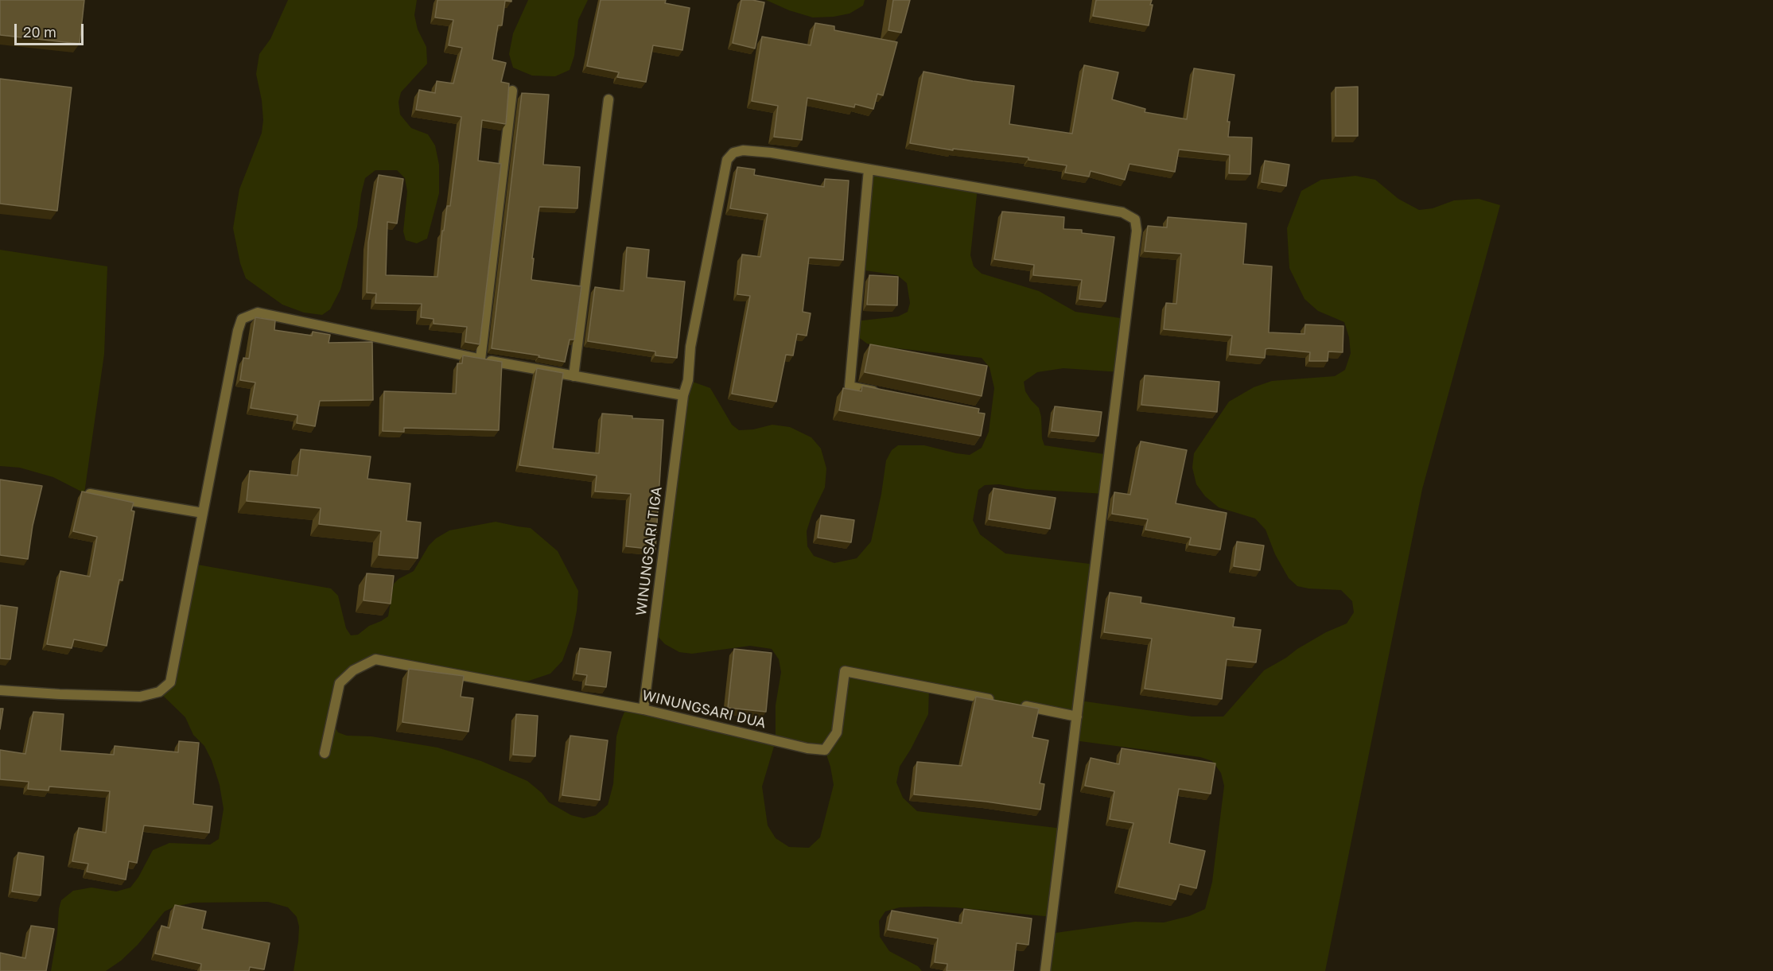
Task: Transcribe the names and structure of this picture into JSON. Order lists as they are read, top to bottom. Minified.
{"streets":{"street":["WINUNGSARI TIGA","WINUNGSARI DUA"]},"crossings":[["WINUNGSARI TIGA","WINUNGSARI DUA"]],"scale_bar":"20 m"}
